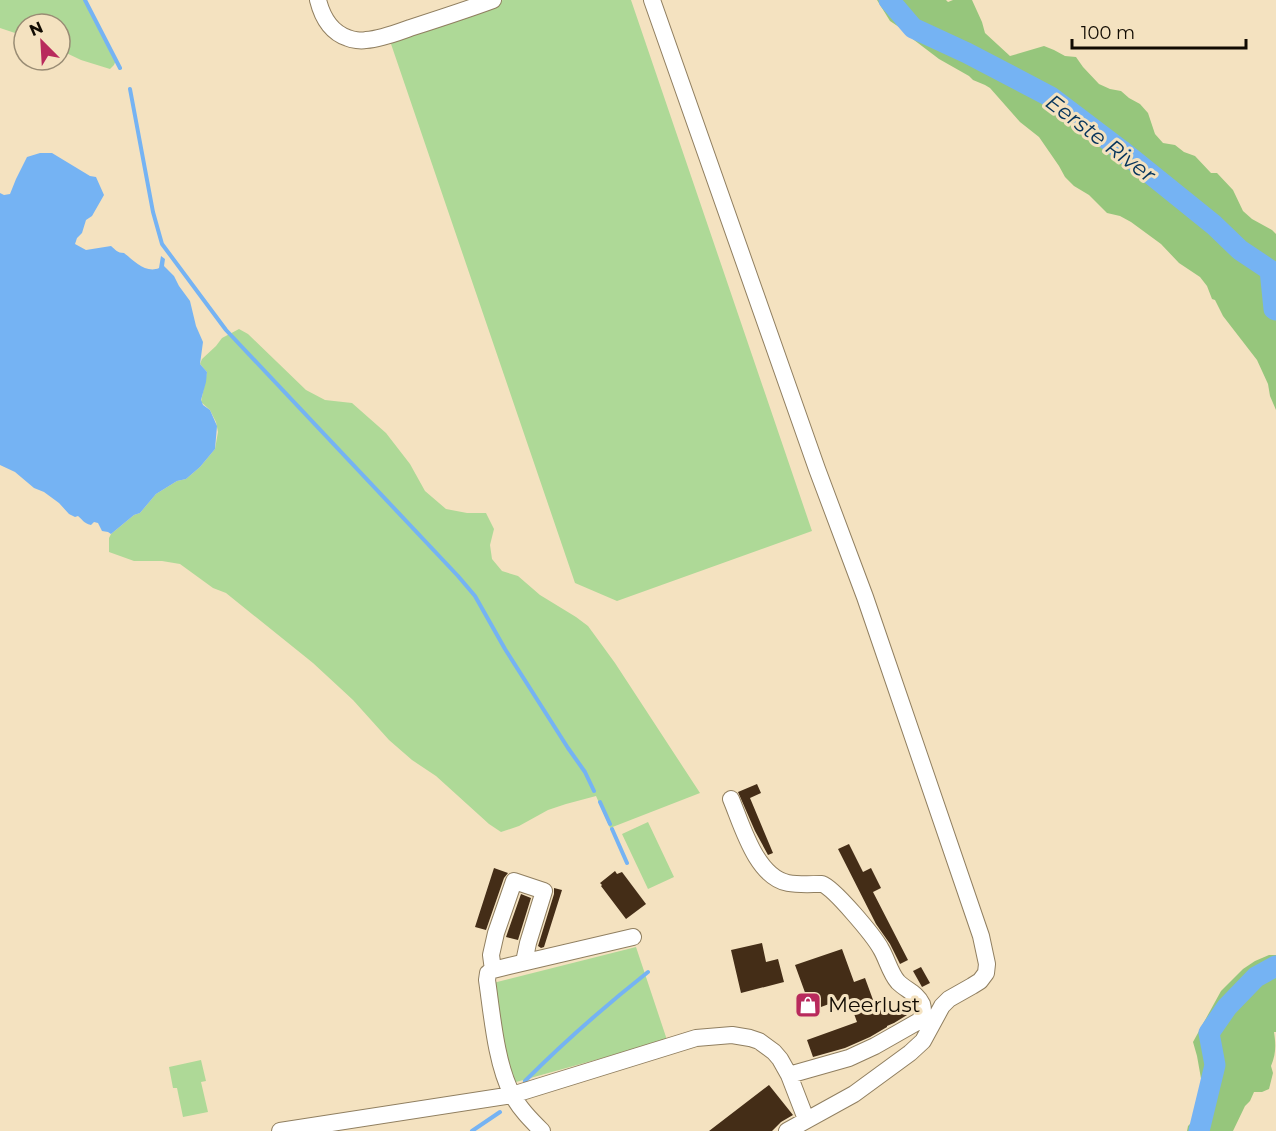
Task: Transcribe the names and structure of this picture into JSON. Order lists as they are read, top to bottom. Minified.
{"water":["Eerste River"],"places":{"shop":["Meerlust"]},"scale_bar":"100 m","north":"top left"}
